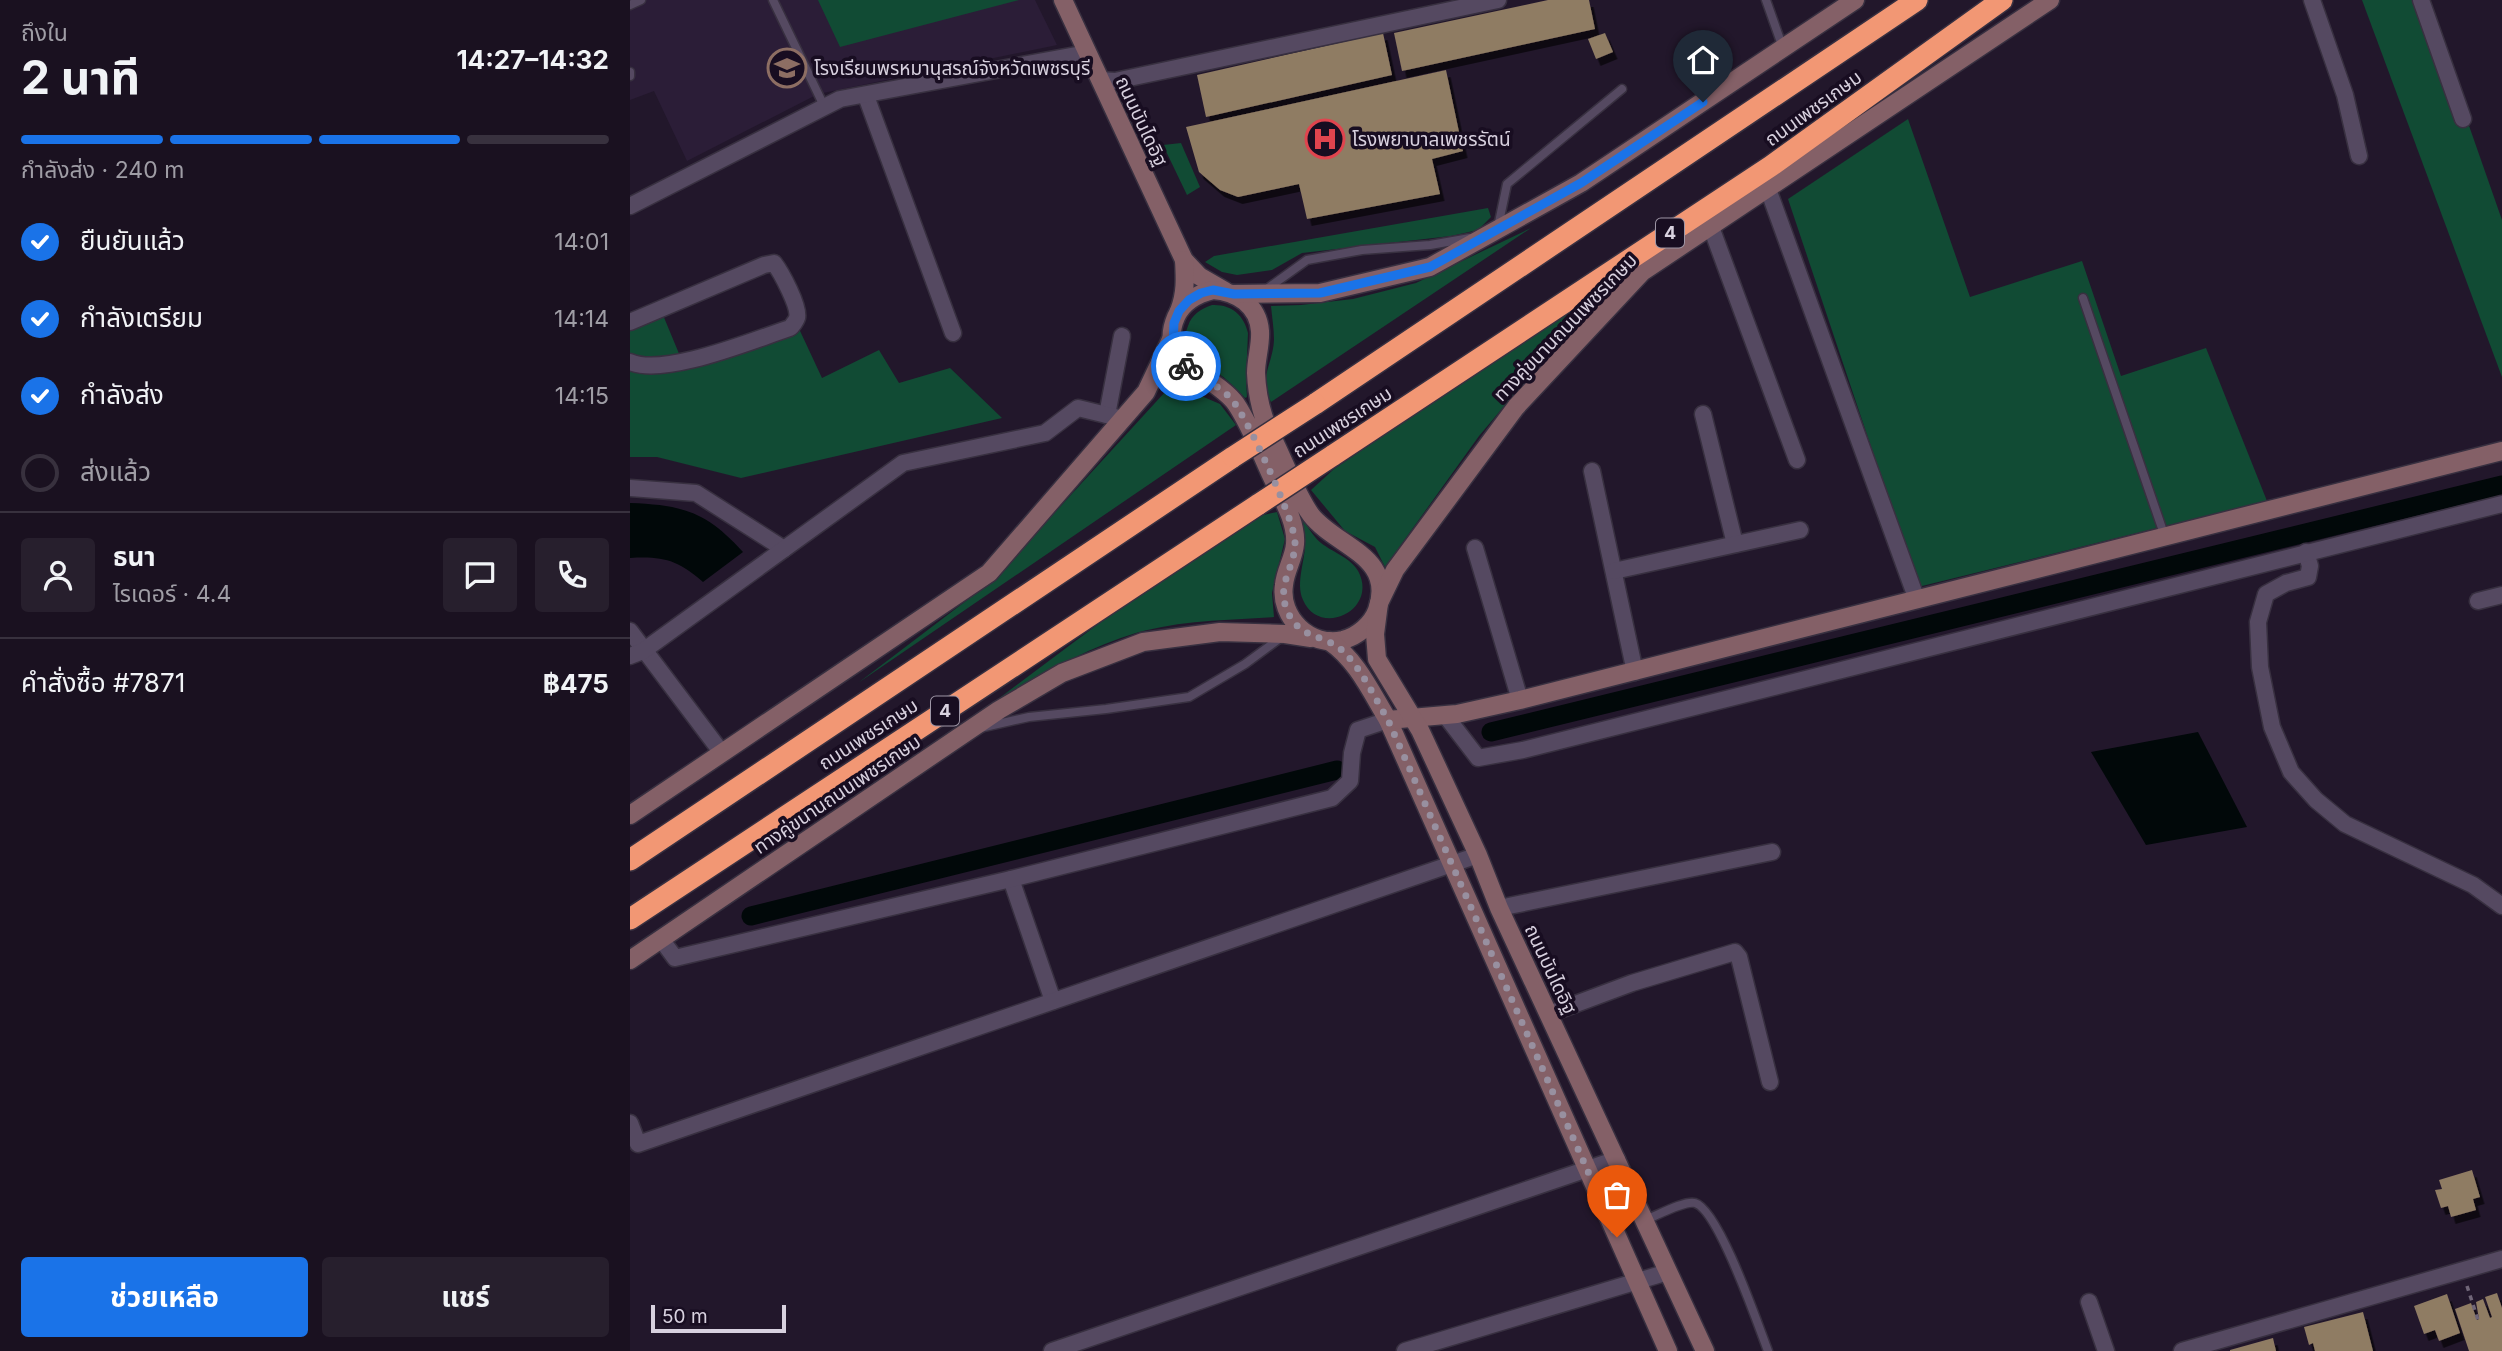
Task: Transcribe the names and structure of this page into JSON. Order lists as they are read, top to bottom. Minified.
{"streets":{"highway":["ถนนเพชรเกษม","4"],"main road":["ถนนบันไดอิฐ","ทางคู่ขนานถนนเพชรเกษม"]},"crossings":[["ถนนบันไดอิฐ","ทางคู่ขนานถนนเพชรเกษม"]],"places":{"school or university":["โรงเรียนพรหมานุสรณ์จังหวัดเพชรบุรี"],"hospital":["โรงพยาบาลเพชรรัตน์"]},"scale_bar":"50 m","page":{"heading":["2 นาที","ถึงใน","14:27–14:32"],"panel":["ธนา","ไรเดอร์ · 4.4","คำสั่งซื้อ #7871","฿475"],"bar":"กำลังส่ง · 240 m","list":[["ยืนยันแล้ว","14:01"],["กำลังเตรียม","14:14"],["กำลังส่ง","14:15"],"ส่งแล้ว"],"buttons":["ช่วยเหลือ","แชร์"],"scale":"50 m"}}
